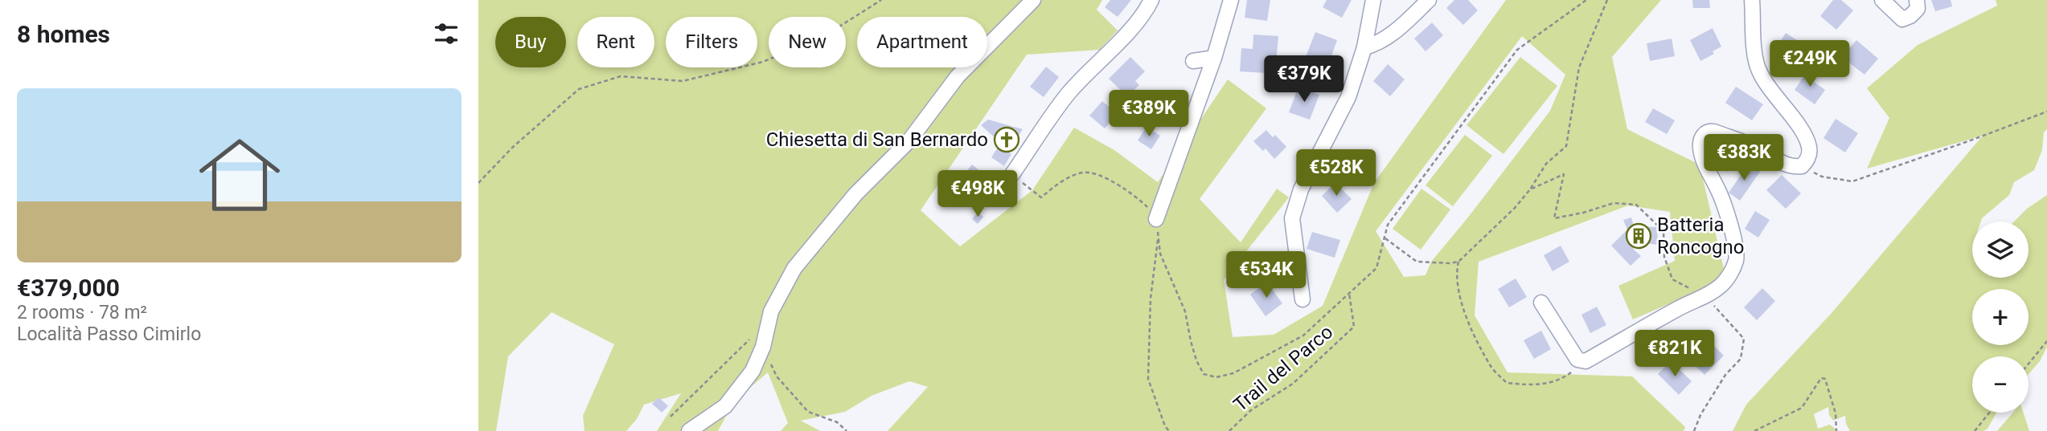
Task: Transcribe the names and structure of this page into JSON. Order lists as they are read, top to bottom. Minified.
{"streets":{"path":["Trail del Parco"]},"places":{"church":["Chiesetta di San Bernardo"],"building":["Batteria Roncogno"]},"page":{"heading":"8 homes","chip":["Buy","Rent","Filters","New","Apartment"],"price":["€249K","€379K","€389K","€383K","€528K","€498K","€534K","€821K"],"list":[{"name":"€379,000","note":"2 rooms · 78 m² · Località Passo Cimirlo"}],"map_buttons":["+","−"]}}
